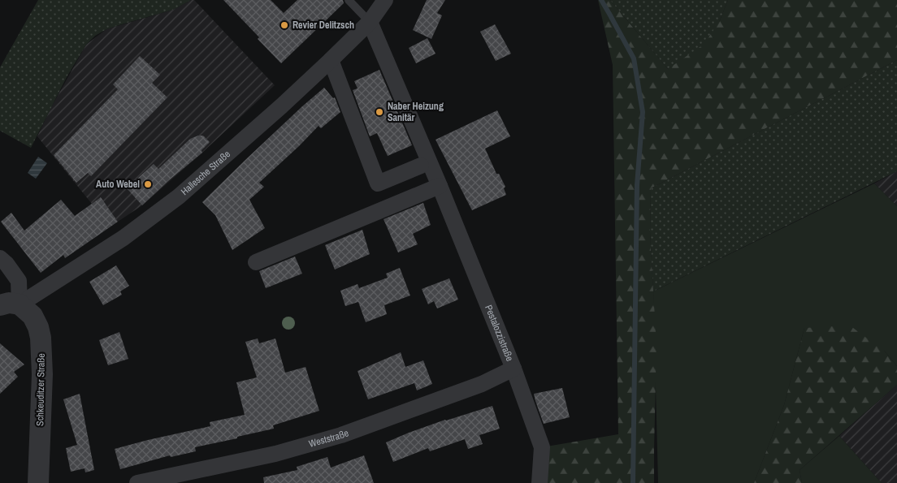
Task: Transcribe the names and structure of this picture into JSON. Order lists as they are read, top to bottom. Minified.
{"streets":{"street":["Hallesche Straße","Pestalozzistraße","Schkeuditzer Straße","Weststraße"]},"crossings":[["Hallesche Straße","Pestalozzistraße"],["Hallesche Straße","Schkeuditzer Straße"],["Pestalozzistraße","Weststraße"]],"places":["Revier Delitzsch","Naber Heizung Sanitär","Auto Webel"]}
